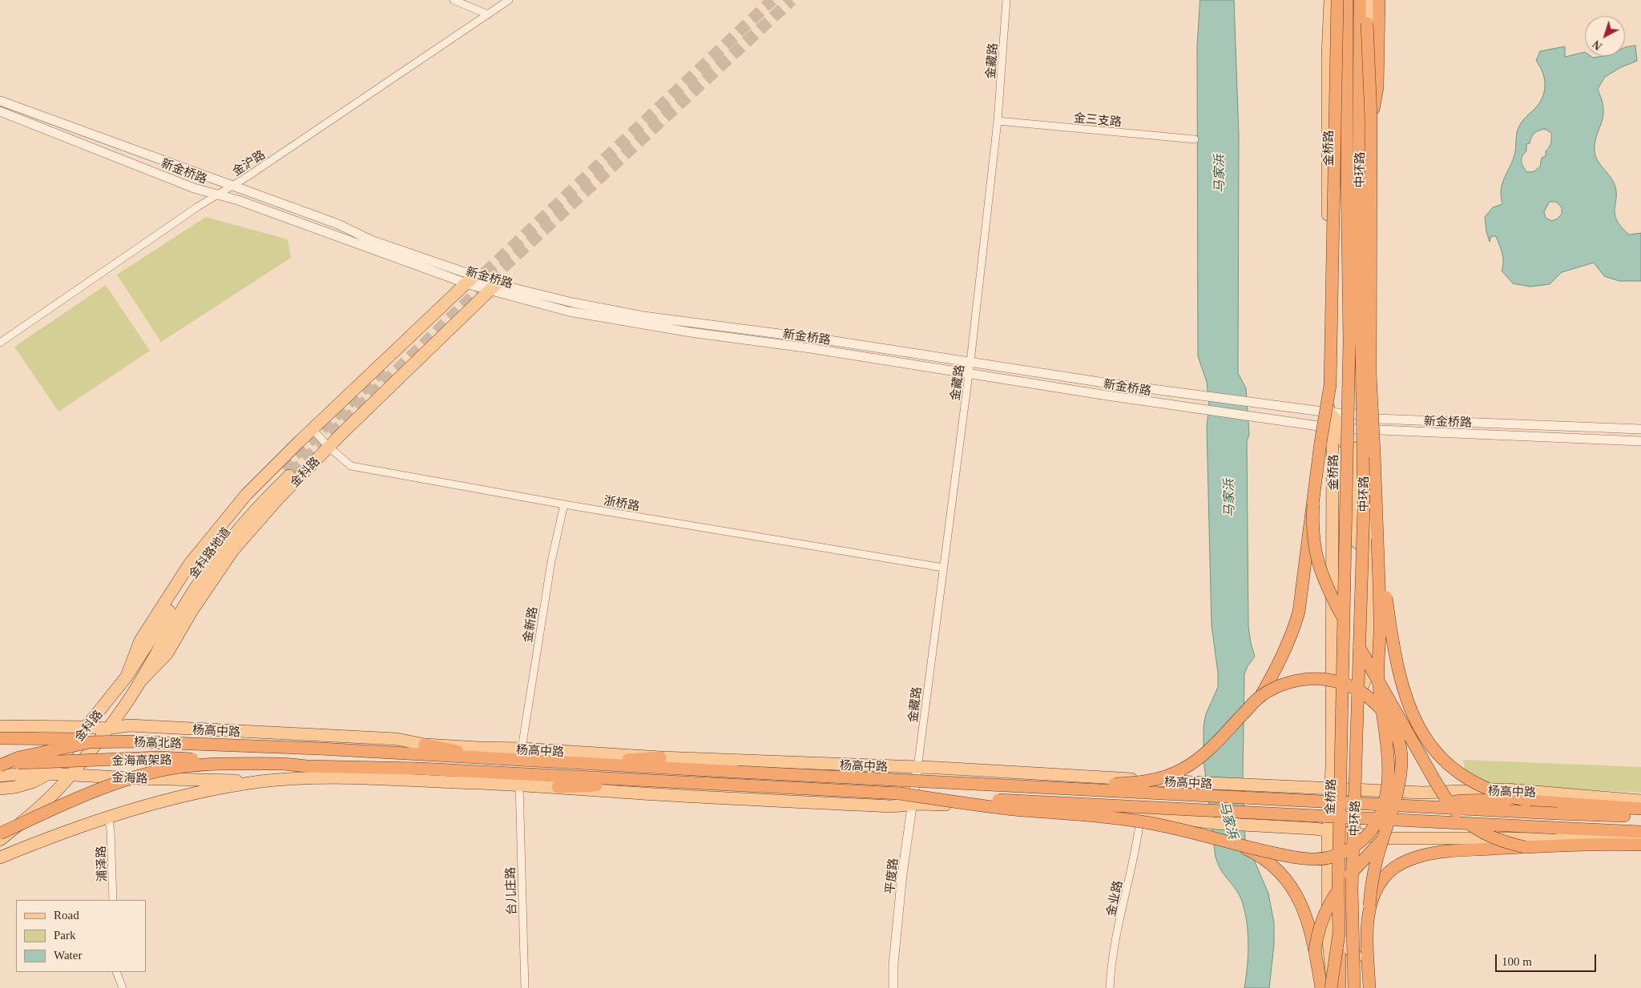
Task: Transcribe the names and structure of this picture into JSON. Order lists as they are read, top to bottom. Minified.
{"streets":{"highway":["中环路","杨高中路","杨高北路","金海高架路"],"main road":["金桥路","金科路","金科路地道","金海路"],"street":["金藏路","金三支路","金沪路","新金桥路","浙桥路","金新路","浦泽路","平度路","台儿庄路","金业路"]},"crossings":[["金藏路","金三支路"],["金藏路","新金桥路"],["金藏路","浙桥路"],["金藏路","杨高中路"],["金藏路","平度路"],["金桥路","新金桥路"],["金桥路","杨高中路"],["金沪路","新金桥路"],["新金桥路","金科路"],["金科路","浙桥路"],["金科路","金科路地道"],["金科路","杨高中路"],["金科路","金海路"],["浙桥路","金新路"],["金新路","杨高中路"],["杨高中路","杨高北路"],["杨高中路","平度路"],["杨高北路","金海高架路"]],"water":["马家浜"],"legend":["Road","Park","Water"],"scale_bar":"100 m","north":"bottom left"}
